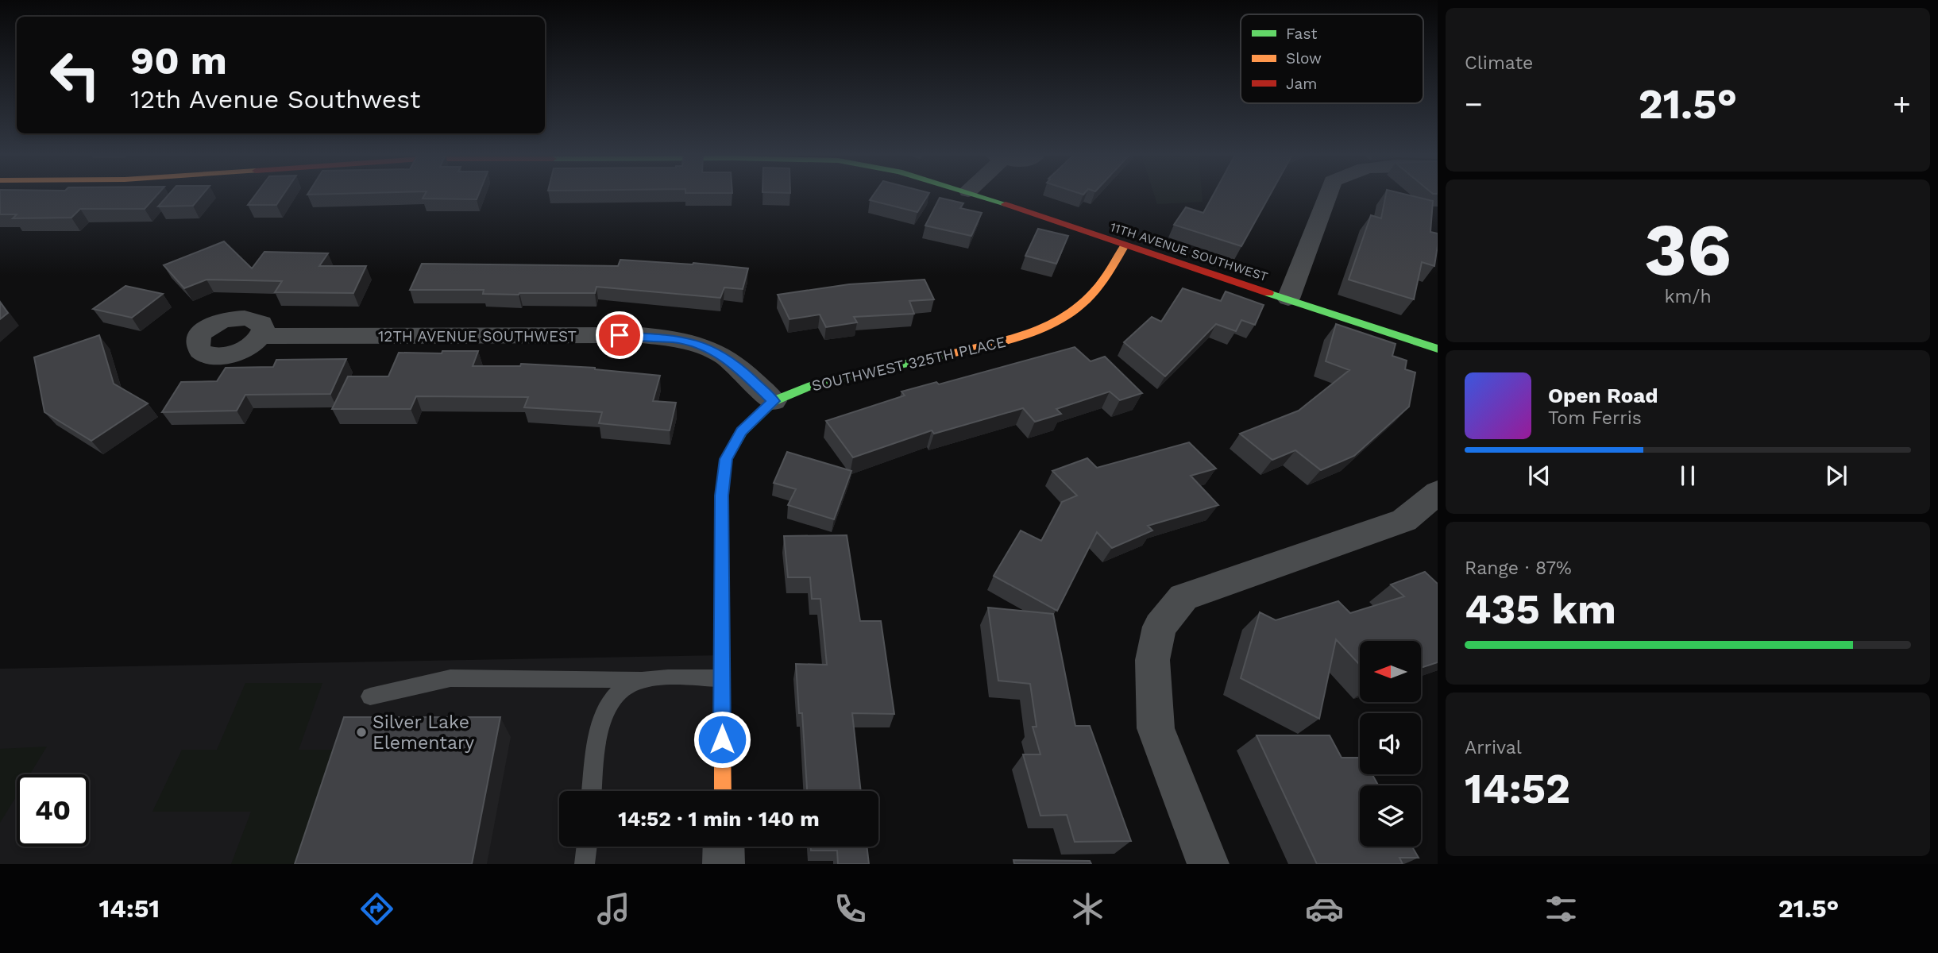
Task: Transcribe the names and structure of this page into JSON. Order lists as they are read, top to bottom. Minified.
{"streets":{"street":["11TH AVENUE SOUTHWEST","12TH AVENUE SOUTHWEST","SOUTHWEST 325TH PLACE"]},"crossings":[["11TH AVENUE SOUTHWEST","SOUTHWEST 325TH PLACE"],["12TH AVENUE SOUTHWEST","SOUTHWEST 325TH PLACE"]],"places":["Silver Lake Elementary"],"legend":["Fast","Slow","Jam"],"north":"left","page":{"tile":["Climate",["36","km/h"],["Range · 87%","435 km"],["Arrival","14:52"]],"turn":["90 m","12th Avenue Southwest"],"heat":["−","21.5°","+"],"song":["Open Road","Tom Ferris"],"limit":"40","trip":"14:52 · 1 min · 140 m","tabs":["14:51","21.5°"]}}
